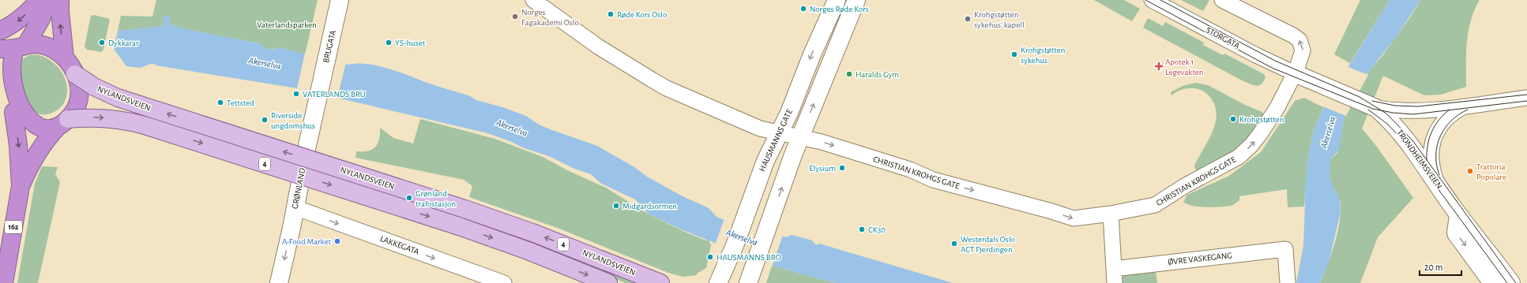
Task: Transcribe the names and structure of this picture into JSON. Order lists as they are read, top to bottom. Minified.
{"streets":{"highway":["NYLANDSVEIEN","162"],"main road":["4"],"street":["STORGATA","BRUGATA","HAUSMANNS GATE","TRONDHEIMSVEIEN","CHRISTIAN KROHGS GATE","GRØNLAND","LAKKEGATA","ØVRE VASKEGANG"]},"crossings":[["STORGATA","TRONDHEIMSVEIEN"],["STORGATA","CHRISTIAN KROHGS GATE"],["BRUGATA","GRØNLAND"],["NYLANDSVEIEN","162"],["HAUSMANNS GATE","CHRISTIAN KROHGS GATE"],["GRØNLAND","LAKKEGATA"]],"one_way":["CHRISTIAN KROHGS GATE","GRØNLAND","LAKKEGATA"],"water":["Akerselva"],"parks":["Vaterlandsparken"],"places":{"other":["Norges Røde Kors","Røde Kors Oslo","Norges Fagakademi Oslo","Krohgstøtten sykehus' kapell","Dykkarar","YS-huset","Krohgstøtten sykehus","Haralds Gym","VATERLANDS BRU","Tettsted","Krohgstøtten","Riverside ungdomshus","Elysium","Trattoria Popolare","Grønland trafostasjon","Midgardsormen","CK30","A-Food Market","Westerdals Oslo ACT Fjerdingen","HAUSMANNS BRO"],"health":["Apotek 1 Legevakten"]},"scale_bar":"20 m"}
